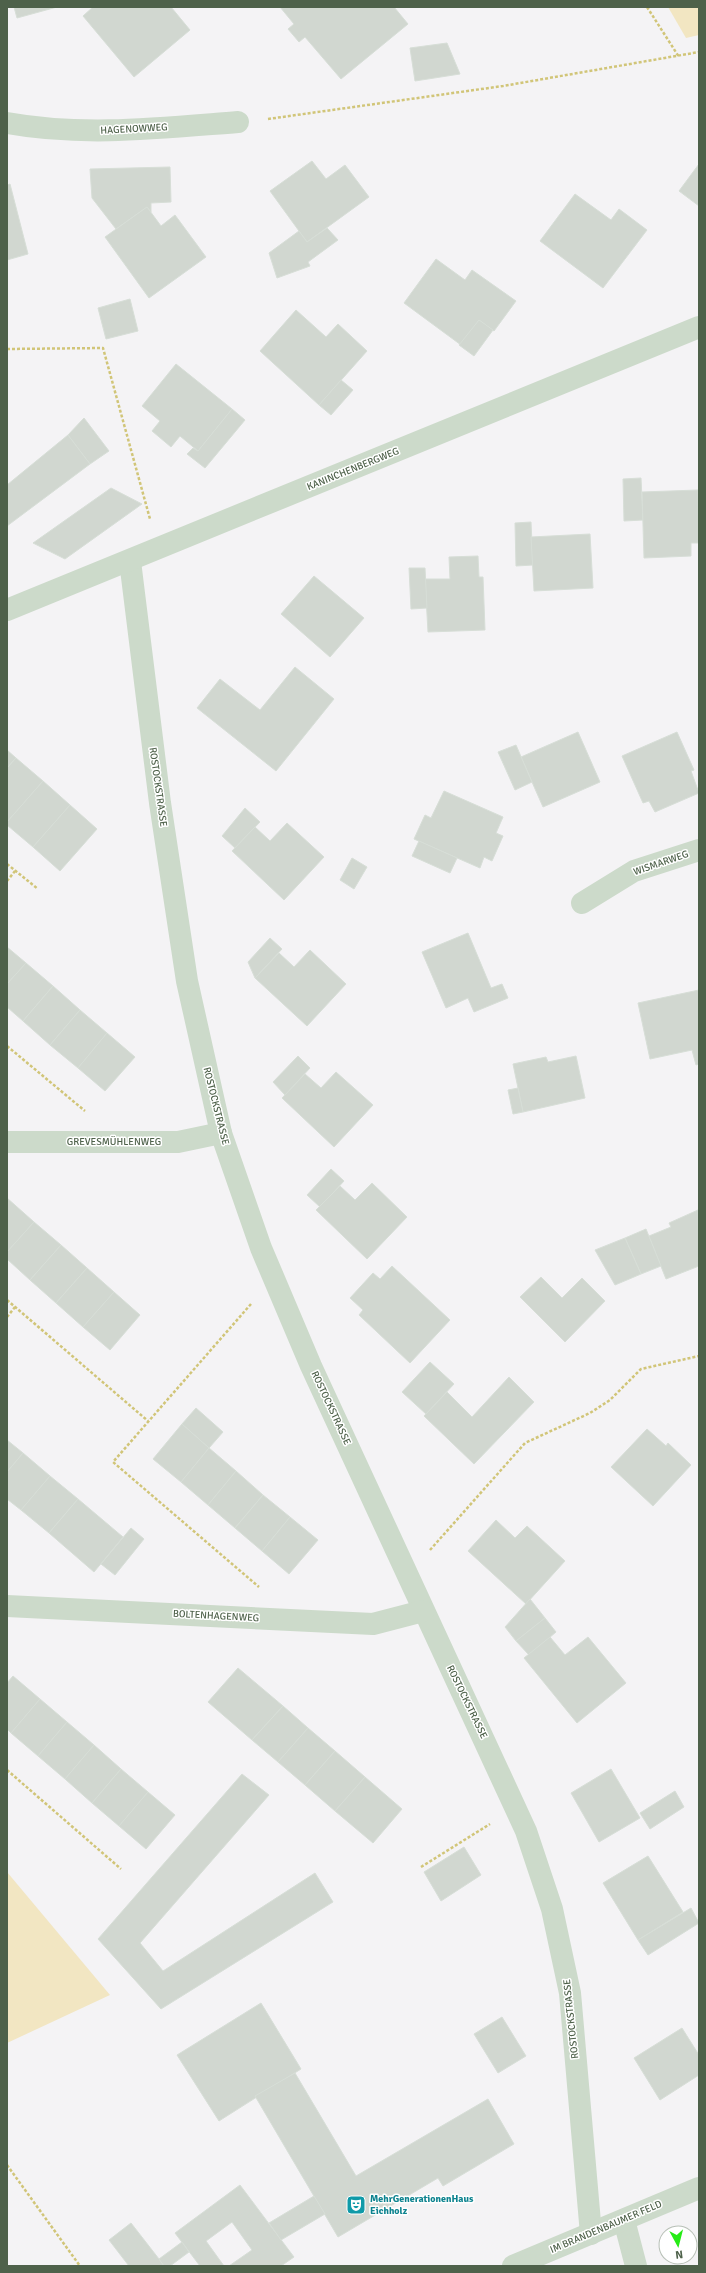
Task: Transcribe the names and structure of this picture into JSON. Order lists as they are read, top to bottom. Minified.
{"streets":{"street":["HAGENOWWEG","KANINCHENBERGWEG","ROSTOCKSTRASSE","WISMARWEG","GREVESMÜHLENWEG","BOLTENHAGENWEG","IM BRANDENBAUMER FELD"]},"crossings":[["KANINCHENBERGWEG","ROSTOCKSTRASSE"],["ROSTOCKSTRASSE","GREVESMÜHLENWEG"],["ROSTOCKSTRASSE","BOLTENHAGENWEG"],["ROSTOCKSTRASSE","IM BRANDENBAUMER FELD"]],"places":{"theatre":["MehrGenerationenHaus Eichholz"]},"north":"bottom"}
